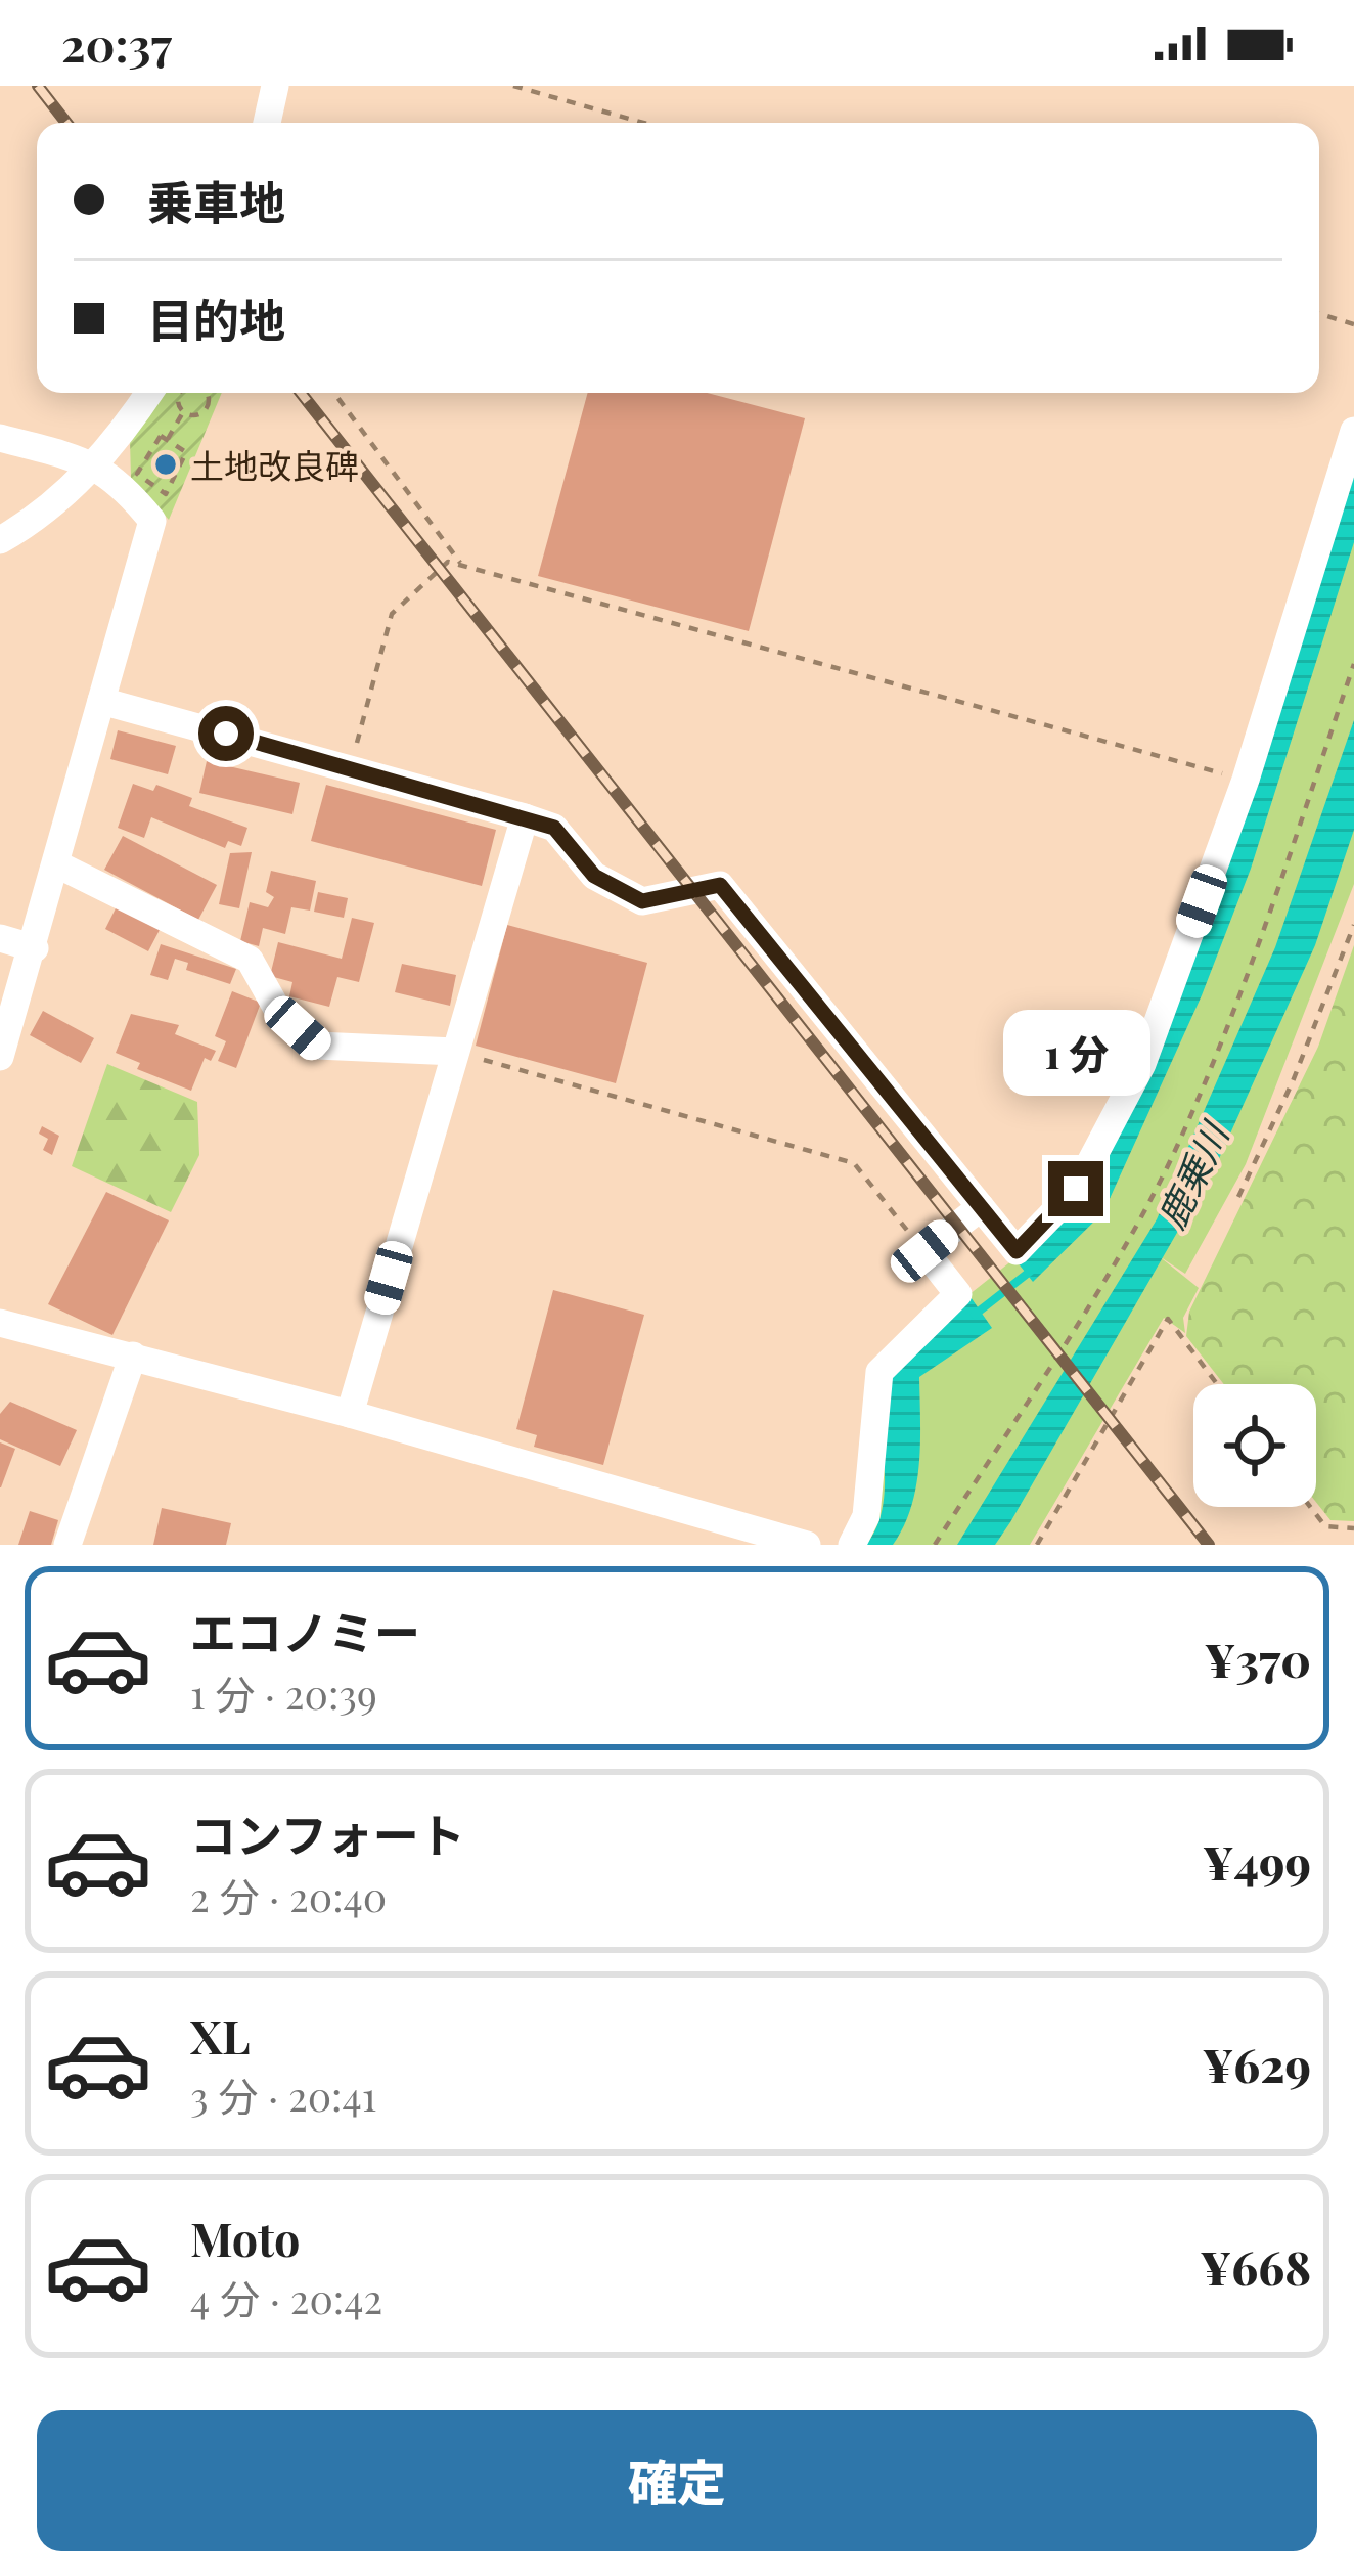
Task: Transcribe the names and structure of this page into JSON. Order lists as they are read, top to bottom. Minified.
{"water":["鹿乗川"],"places":["土地改良碑"],"page":{"status":"20:37","banner":["乗車地","目的地"],"bubble":"1 分","list":[{"name":"エコノミー","note":"1 分 · 20:39","value":"¥370"},{"name":"コンフォート","note":"2 分 · 20:40","value":"¥499"},{"name":"XL","note":"3 分 · 20:41","value":"¥629"},{"name":"Moto","note":"4 分 · 20:42","value":"¥668"}],"buttons":"確定"}}
